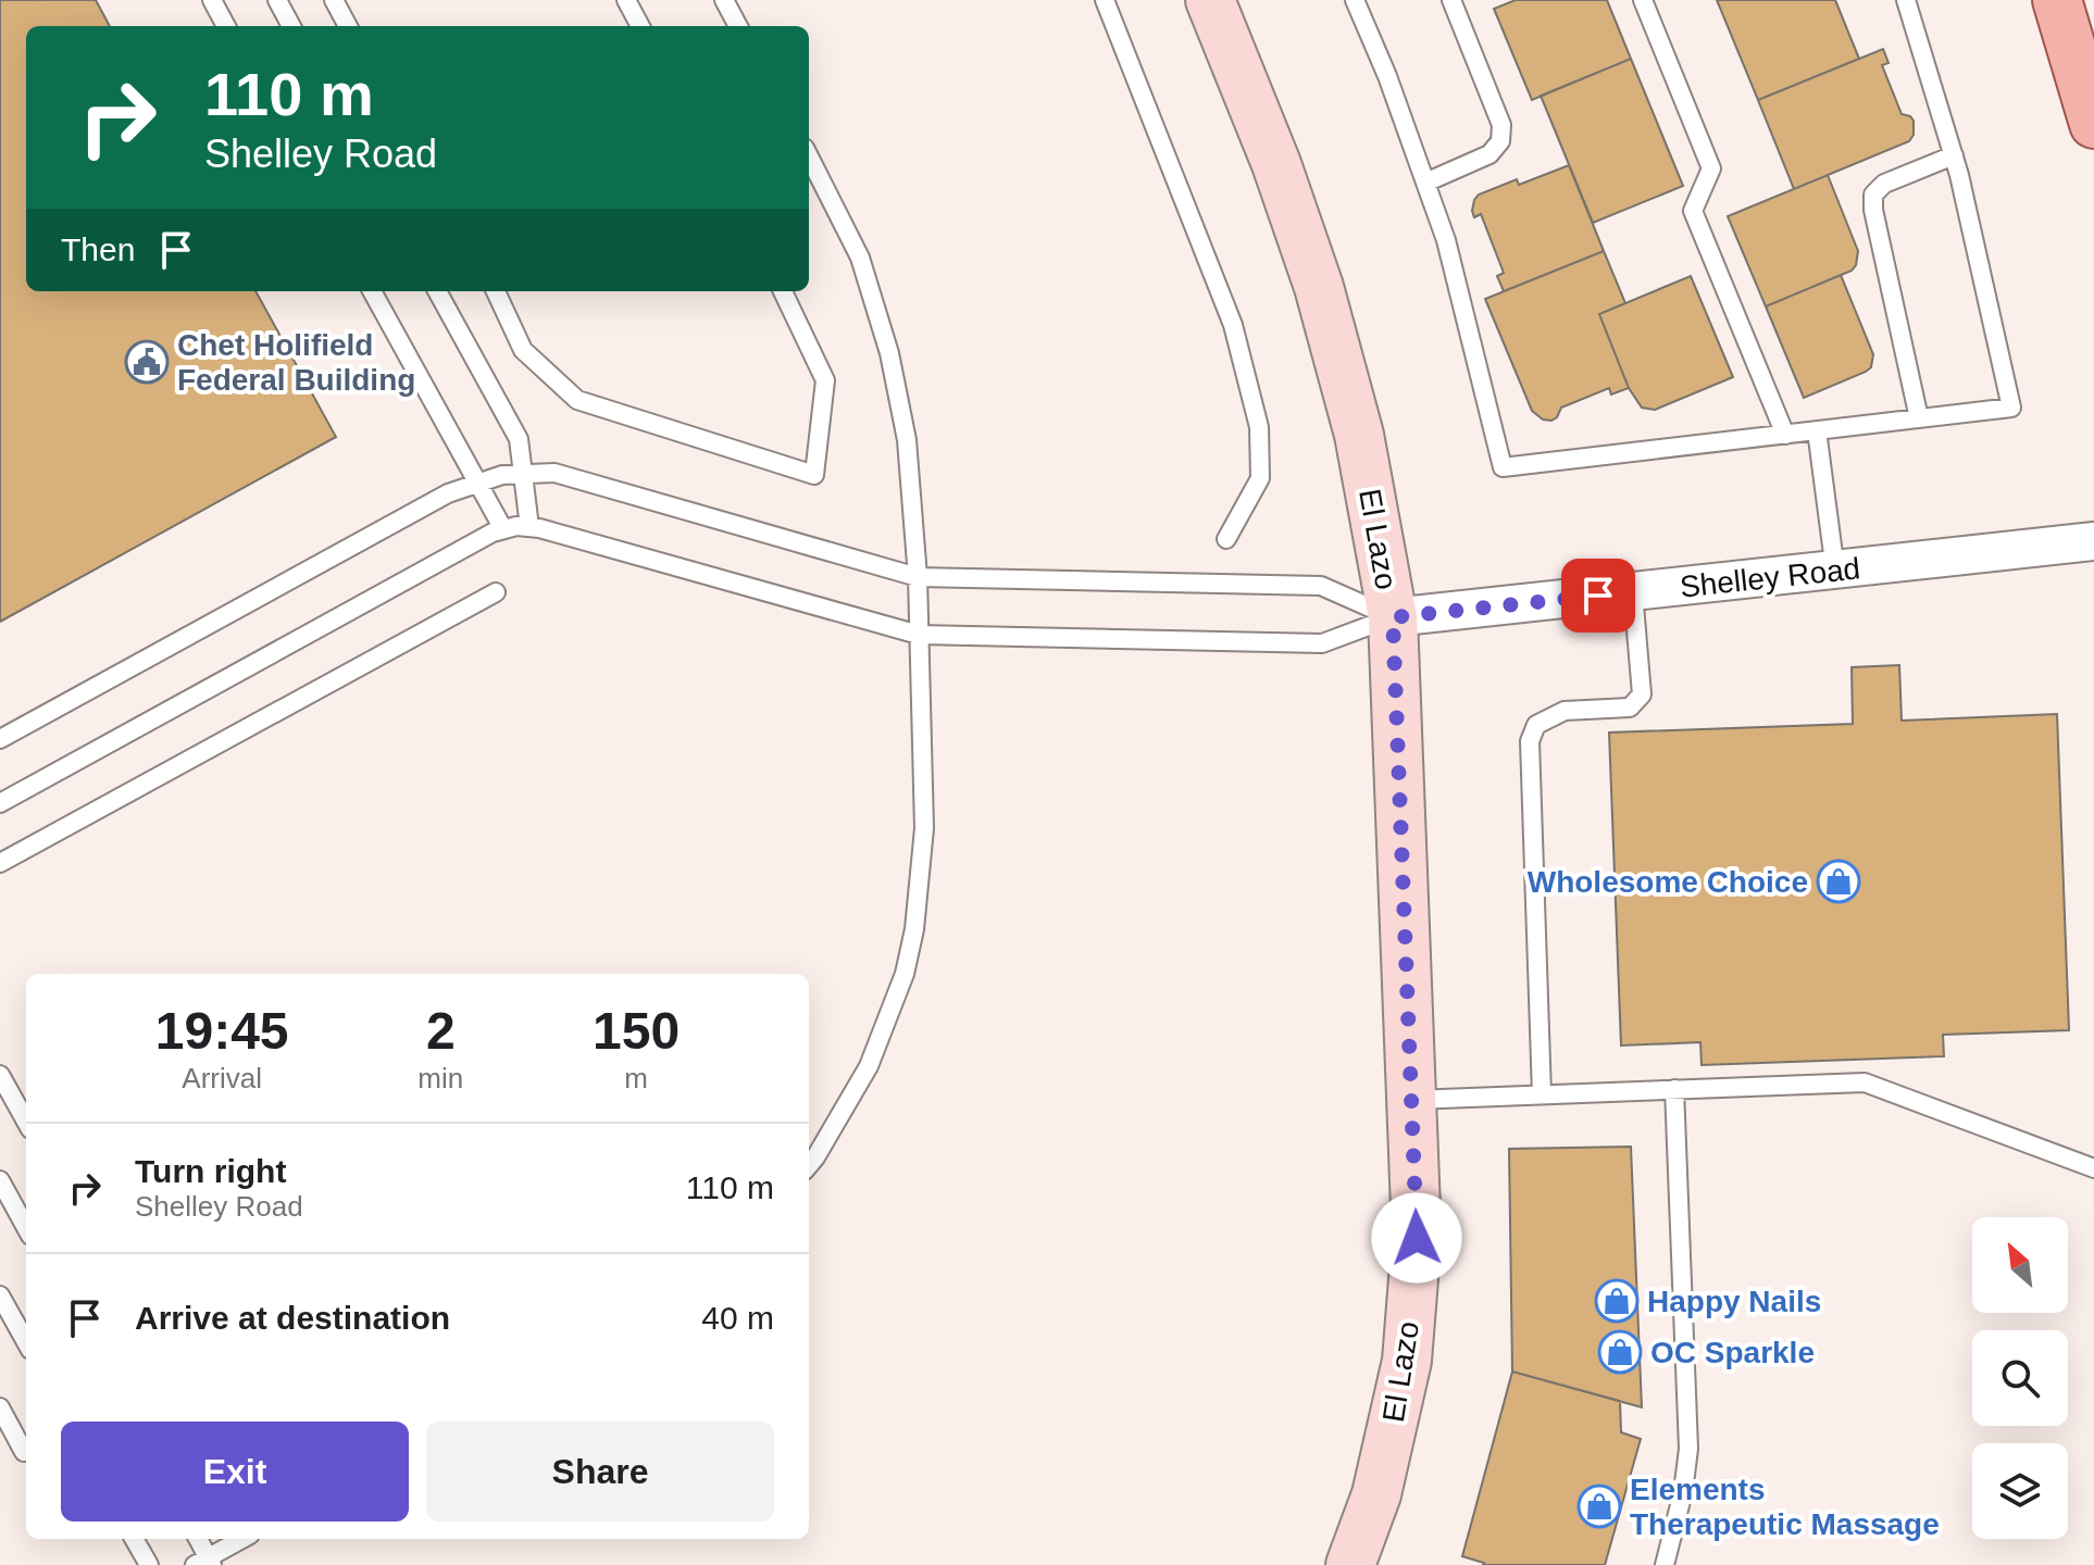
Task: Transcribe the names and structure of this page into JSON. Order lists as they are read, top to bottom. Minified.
{"streets":{"street":["El Lazo","Shelley Road"]},"crossings":[["El Lazo","Shelley Road"]],"places":{"public building":["Chet Holifield Federal Building"],"shop":["Wholesome Choice","Happy Nails","OC Sparkle","Elements Therapeutic Massage"]},"north":"top left","page":{"turn":["110 m","Shelley Road"],"then":"Then","eta":["19:45","Arrival","2","min","150","m"],"list":[{"name":"Turn right","note":"Shelley Road","value":"110 m"},{"name":"Arrive at destination","value":"40 m"}],"buttons":["Exit","Share"]}}
